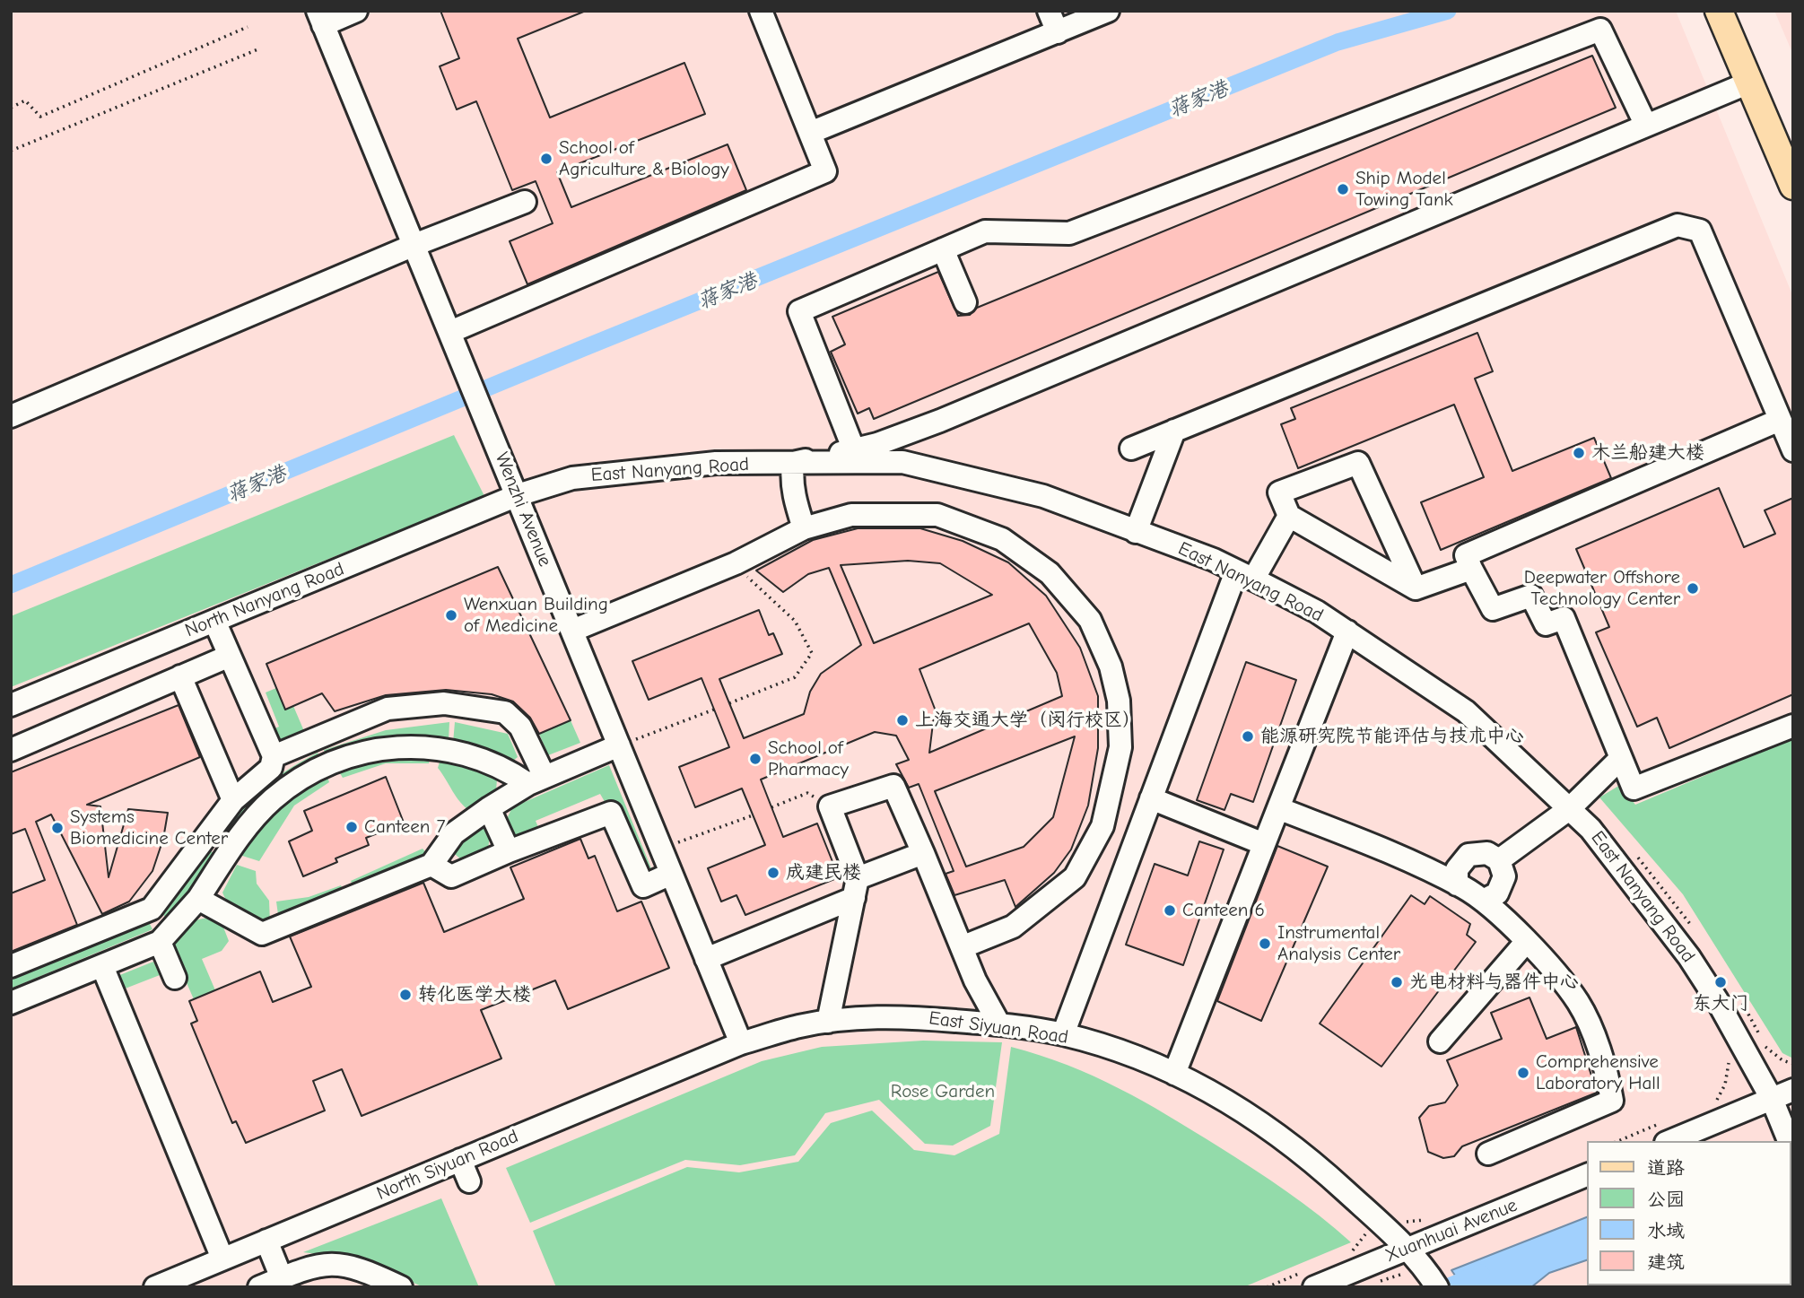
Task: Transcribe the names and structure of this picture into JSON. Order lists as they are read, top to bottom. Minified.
{"streets":{"lane":["East Nanyang Road","Wenzhi Avenue","North Nanyang Road","East Siyuan Road","North Siyuan Road","Xuanhuai Avenue"]},"crossings":[["East Nanyang Road","Wenzhi Avenue"],["East Nanyang Road","North Nanyang Road"],["Wenzhi Avenue","North Nanyang Road"],["Wenzhi Avenue","East Siyuan Road"],["Wenzhi Avenue","North Siyuan Road"],["East Siyuan Road","North Siyuan Road"],["East Siyuan Road","Xuanhuai Avenue"]],"water":["蒋家港"],"parks":["Rose Garden"],"places":["School of Agriculture & Biology","Ship Model Towing Tank","木兰船建大楼","Deepwater Offshore Technology Center","Wenxuan Building of Medicine","上海交通大学（闵行校区）","能源研究院节能评估与技术中心","School of Pharmacy","Canteen 7","Systems Biomedicine Center","成建民楼","Canteen 6","Instrumental Analysis Center","光电材料与器件中心","东大门","转化医学大楼","Comprehensive Laboratory Hall"],"legend":["道路","公园","水域","建筑"]}
